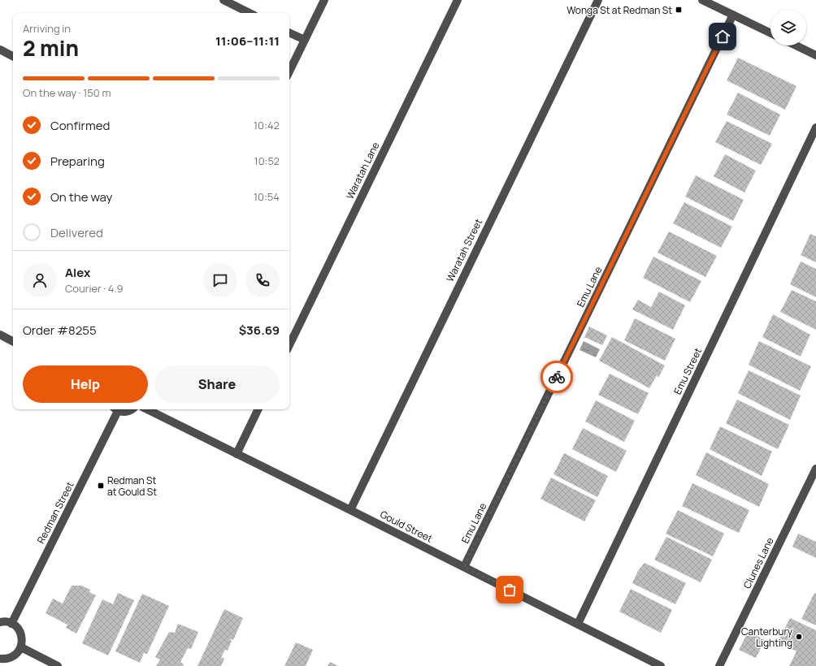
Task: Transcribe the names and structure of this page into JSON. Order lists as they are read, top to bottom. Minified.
{"streets":{"street":["Waratah Lane","Waratah Street","Emu Lane","Emu Street","Redman Street","Gould Street","Clunes Lane"]},"crossings":[["Waratah Street","Gould Street"],["Emu Lane","Gould Street"],["Emu Street","Gould Street"]],"places":{"transit":["Wonga St at Redman St","Redman St at Gould St"],"other":["Canterbury Lighting"]},"page":{"heading":["2 min","Arriving in","11:06–11:11"],"panel":["Alex","Courier · 4.9","Order #8255","$36.69"],"bar":"On the way · 150 m","list":[["Confirmed","10:42"],["Preparing","10:52"],["On the way","10:54"],"Delivered"],"buttons":["Help","Share"]}}
